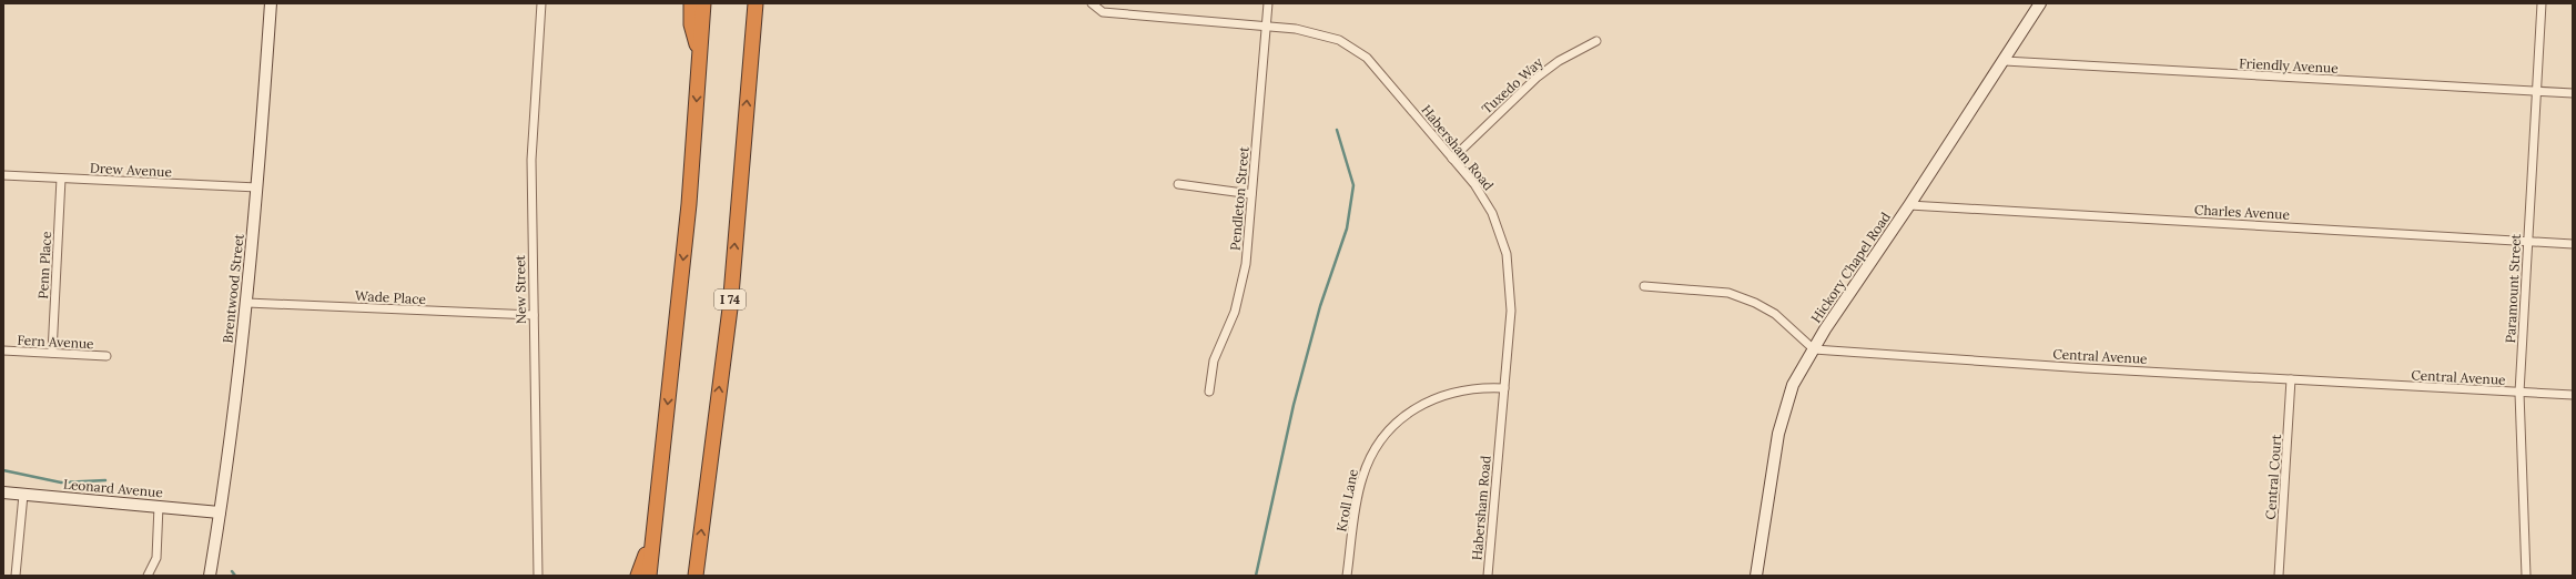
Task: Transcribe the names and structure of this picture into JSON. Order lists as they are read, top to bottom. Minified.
{"streets":{"highway":["I 74"],"street":["Friendly Avenue","Tuxedo Way","Habersham Road","Drew Avenue","Pendleton Street","Charles Avenue","Penn Place","Hickory Chapel Road","Brentwood Street","Paramount Street","New Street","Wade Place","Fern Avenue","Central Avenue","Central Court","Leonard Avenue","Kroll Lane"]},"crossings":[["Friendly Avenue","Hickory Chapel Road"],["Friendly Avenue","Paramount Street"],["Tuxedo Way","Habersham Road"],["Habersham Road","Pendleton Street"],["Habersham Road","Kroll Lane"],["Drew Avenue","Penn Place"],["Drew Avenue","Brentwood Street"],["Charles Avenue","Hickory Chapel Road"],["Charles Avenue","Paramount Street"],["Penn Place","Fern Avenue"],["Hickory Chapel Road","Central Avenue"],["Brentwood Street","Wade Place"],["Brentwood Street","Leonard Avenue"],["Paramount Street","Central Avenue"],["New Street","Wade Place"],["Central Avenue","Central Court"]]}
